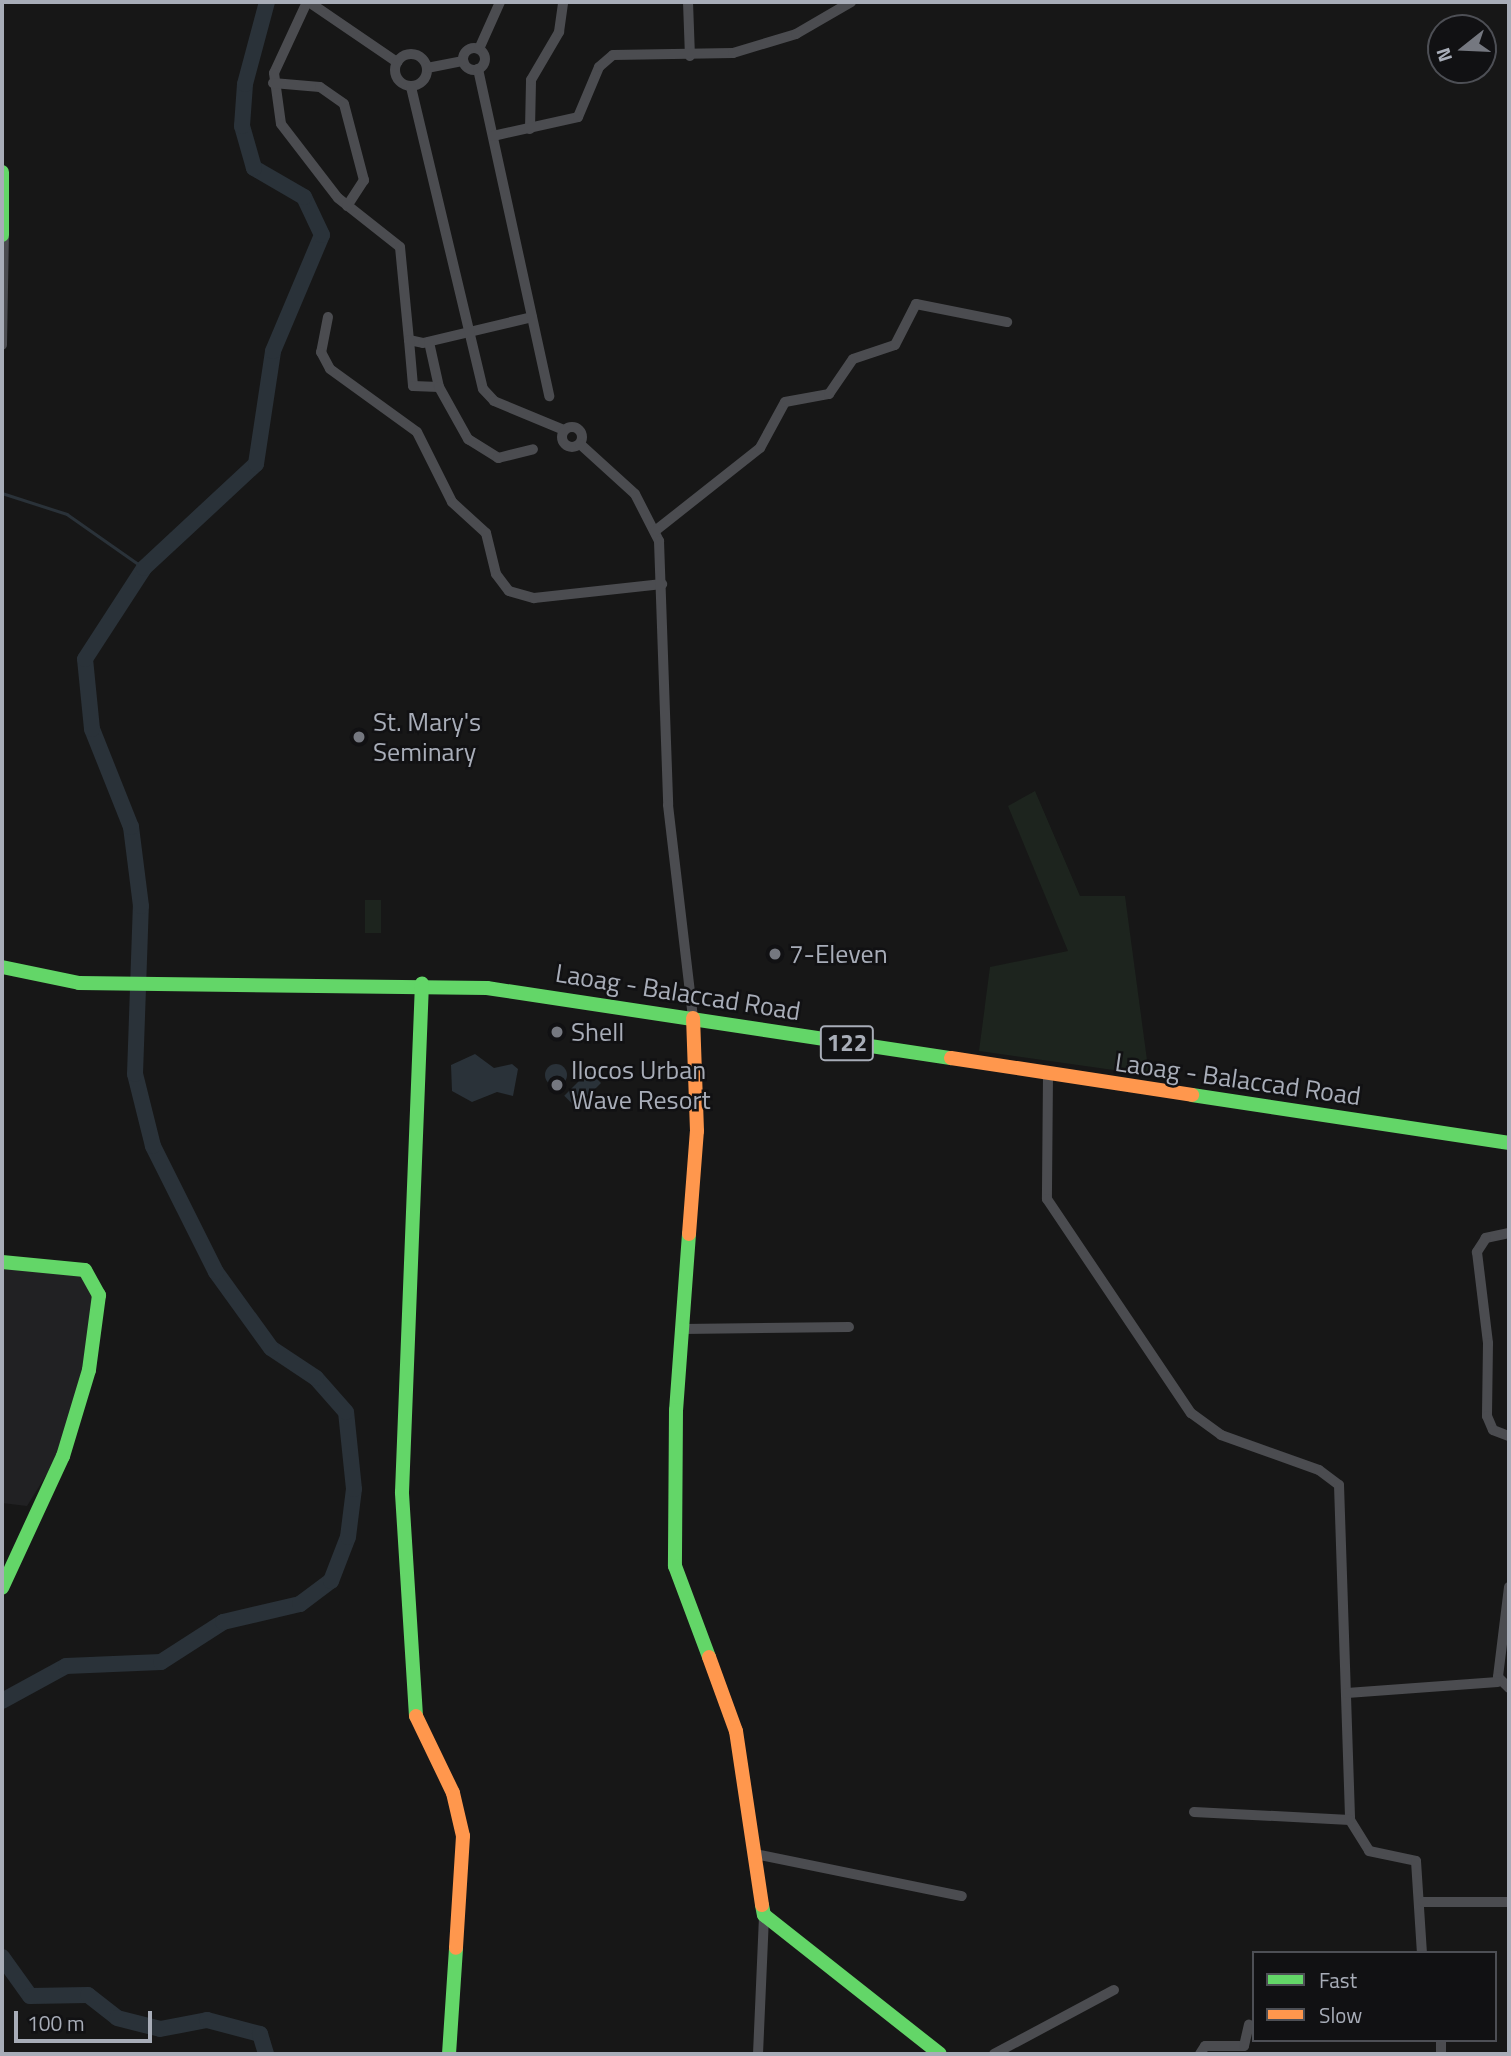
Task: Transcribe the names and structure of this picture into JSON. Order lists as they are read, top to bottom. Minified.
{"streets":{"street":["Laoag - Balaccad Road","122"]},"places":["St. Mary's Seminary","7-Eleven","Shell","Ilocos Urban Wave Resort"],"legend":["Fast","Slow"],"scale_bar":"100 m","north":"left"}
